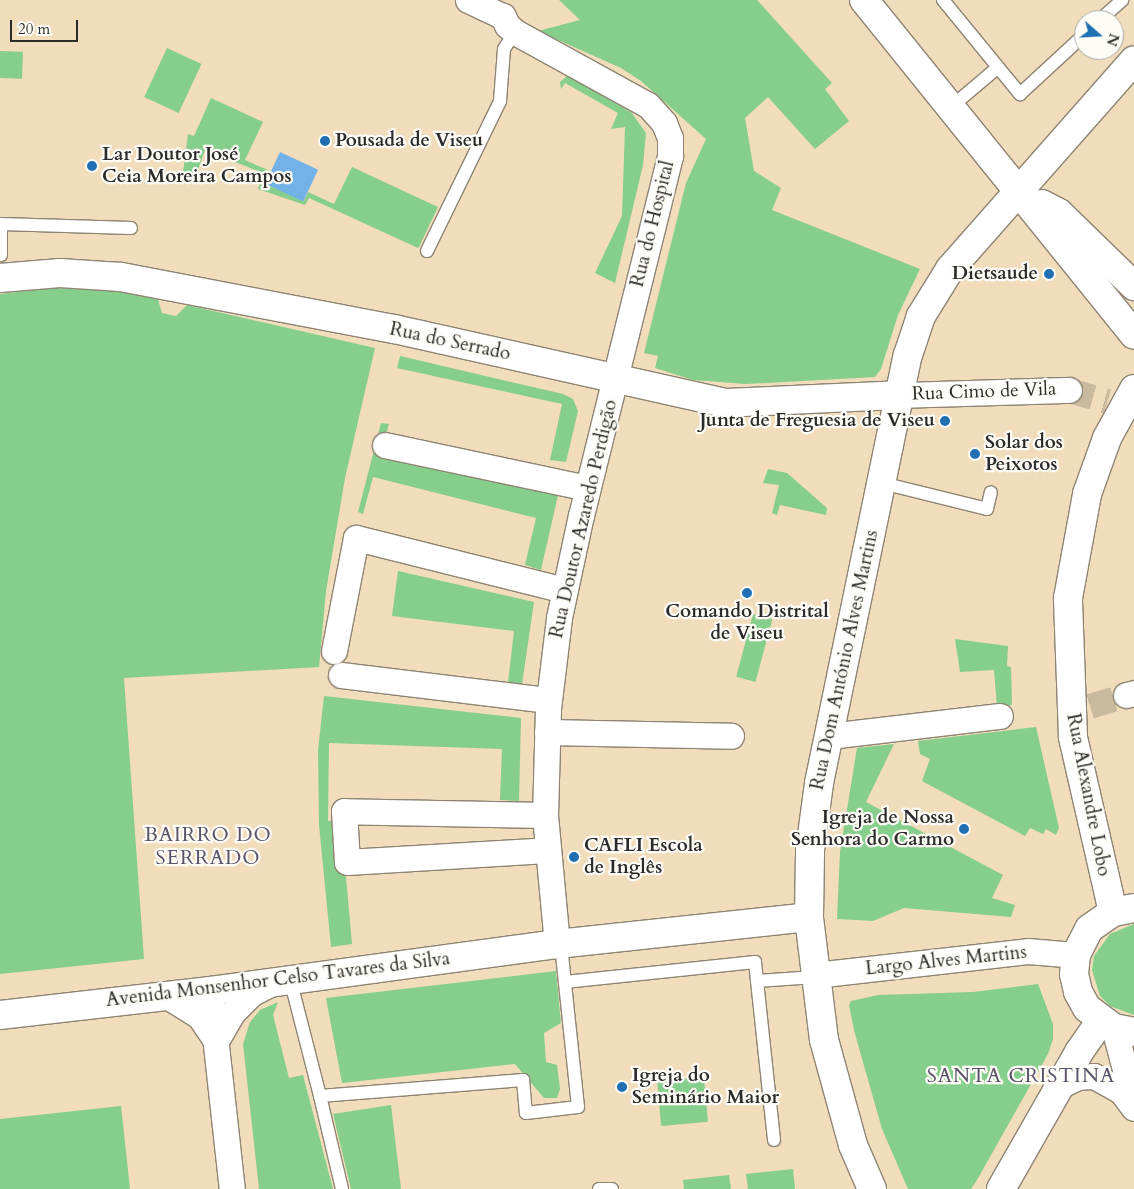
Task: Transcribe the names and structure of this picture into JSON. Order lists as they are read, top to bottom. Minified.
{"streets":{"street":["Rua do Hospital","Rua do Serrado","Rua Cimo de Vila","Rua Doutor Azaredo Perdigão","Rua Dom António Alves Martins","Rua Alexandre Lobo","Largo Alves Martins","Avenida Monsenhor Celso Tavares da Silva"]},"crossings":[["Rua do Hospital","Rua do Serrado"],["Rua do Hospital","Rua Doutor Azaredo Perdigão"],["Rua do Serrado","Rua Cimo de Vila"],["Rua do Serrado","Rua Doutor Azaredo Perdigão"],["Rua do Serrado","Rua Dom António Alves Martins"],["Rua Cimo de Vila","Rua Dom António Alves Martins"],["Rua Doutor Azaredo Perdigão","Avenida Monsenhor Celso Tavares da Silva"],["Rua Dom António Alves Martins","Largo Alves Martins"]],"districts":["BAIRRO DO SERRADO","SANTA CRISTINA"],"places":["Pousada de Viseu","Lar Doutor José Ceia Moreira Campos","Dietsaude","Junta de Freguesia de Viseu","Solar dos Peixotos","Comando Distrital de Viseu","Igreja de Nossa Senhora do Carmo","CAFLI Escola de Inglês","Igreja do Seminário Maior"],"scale_bar":"20 m","north":"right"}
